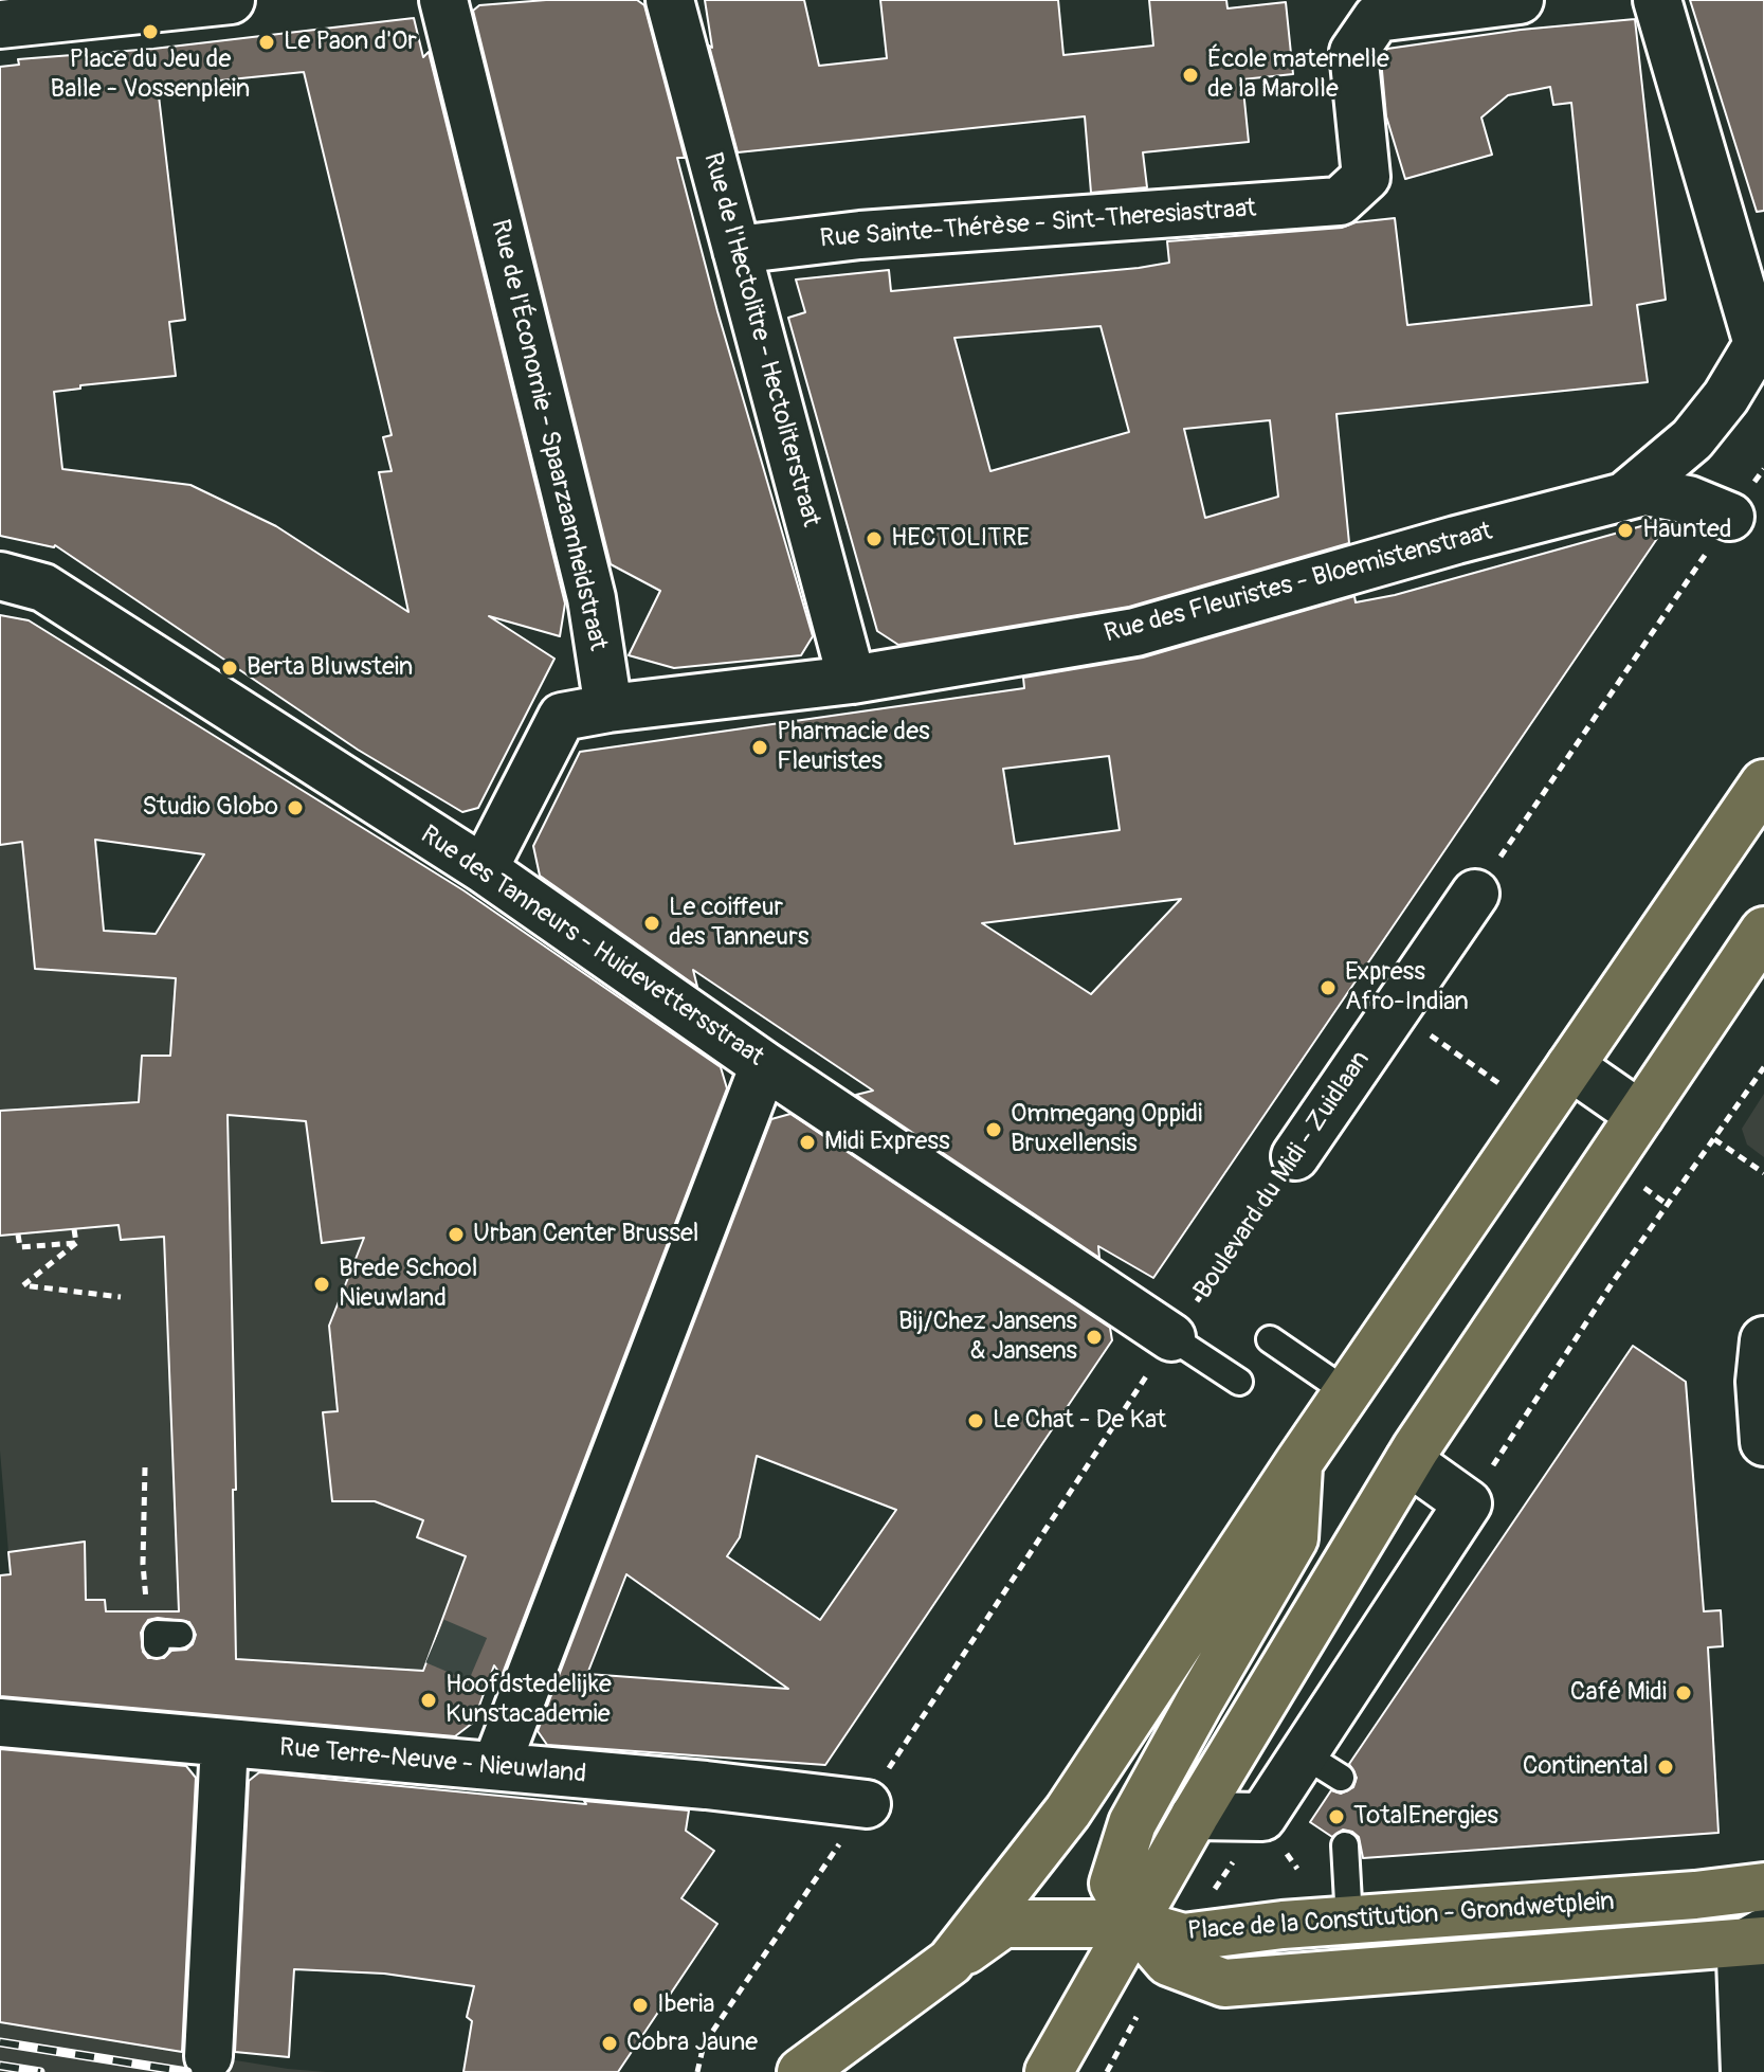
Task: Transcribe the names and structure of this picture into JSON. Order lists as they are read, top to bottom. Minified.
{"streets":{"main road":["Place de la Constitution - Grondwetplein"],"street":["Rue Sainte-Thérèse - Sint-Theresiastraat","Rue de l'Hectolitre - Hectoliterstraat","Rue de l'Économie - Spaarzaamheidstraat","Rue des Fleuristes - Bloemistenstraat","Rue des Tanneurs - Huidevettersstraat","Boulevard du Midi - Zuidlaan","Rue Terre-Neuve - Nieuwland"]},"crossings":[["Rue Sainte-Thérèse - Sint-Theresiastraat","Rue de l'Hectolitre - Hectoliterstraat"],["Rue de l'Hectolitre - Hectoliterstraat","Rue des Fleuristes - Bloemistenstraat"],["Rue de l'Économie - Spaarzaamheidstraat","Rue des Fleuristes - Bloemistenstraat"],["Rue des Tanneurs - Huidevettersstraat","Boulevard du Midi - Zuidlaan"],["Boulevard du Midi - Zuidlaan","Rue Terre-Neuve - Nieuwland"]],"places":["Place du Jeu de Balle - Vossenplein","Le Paon d'Or","École maternelle de la Marolle","Haunted","HECTOLITRE","Berta Bluwstein","Pharmacie des Fleuristes","Studio Globo","Le coiffeur des Tanneurs","Express Afro-Indian","Ommegang Oppidi Bruxellensis","Midi Express","Urban Center Brussel","Brede School Nieuwland","Bij/Chez Jansens & Jansens","Le Chat - De Kat","Café Midi","Hoofdstedelijke Kunstacademie","Continental","TotalEnergies","Iberia","Cobra Jaune"]}
